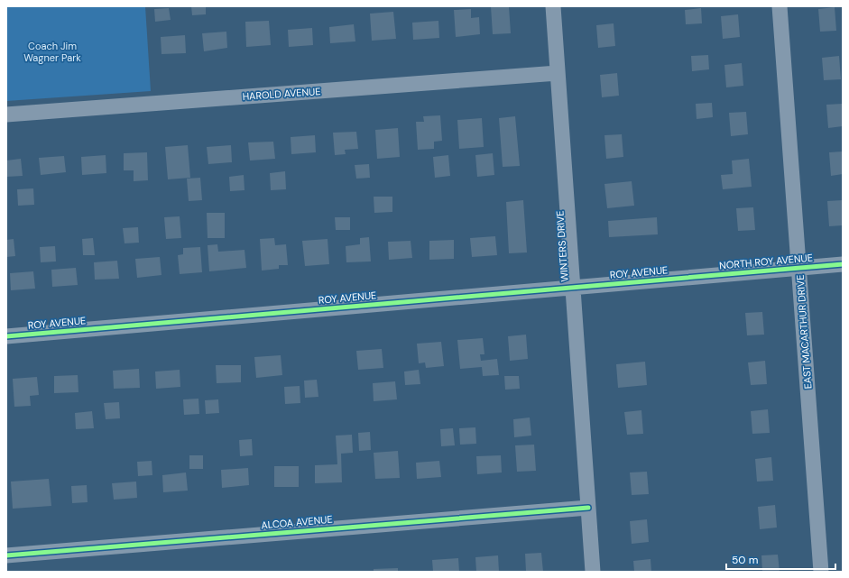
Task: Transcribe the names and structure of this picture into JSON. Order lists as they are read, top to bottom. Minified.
{"streets":{"street":["HAROLD AVENUE","WINTERS DRIVE","NORTH ROY AVENUE","ROY AVENUE","EAST MACARTHUR DRIVE","ALCOA AVENUE"]},"crossings":[["HAROLD AVENUE","WINTERS DRIVE"],["WINTERS DRIVE","ROY AVENUE"],["WINTERS DRIVE","ALCOA AVENUE"],["NORTH ROY AVENUE","ROY AVENUE"],["NORTH ROY AVENUE","EAST MACARTHUR DRIVE"]],"parks":["Coach Jim Wagner Park"],"scale_bar":"50 m"}
